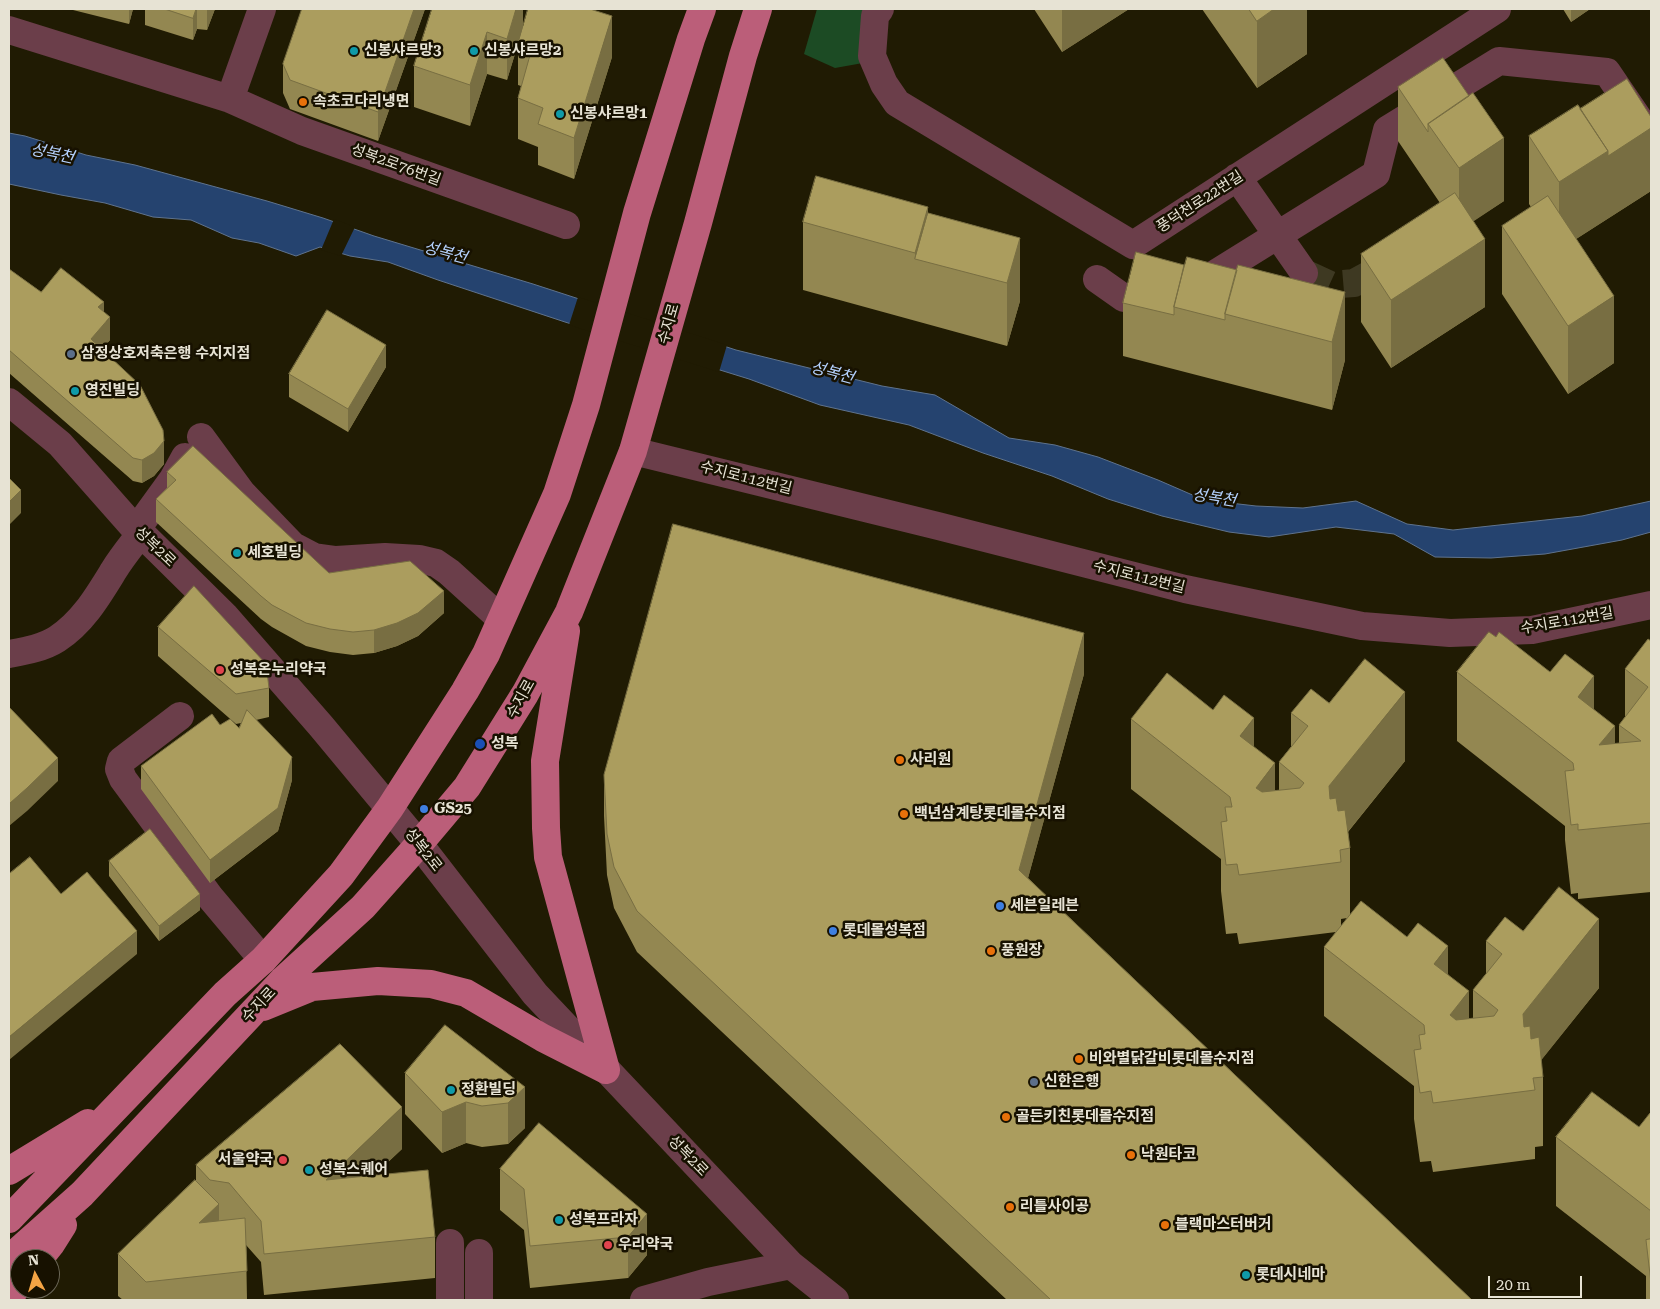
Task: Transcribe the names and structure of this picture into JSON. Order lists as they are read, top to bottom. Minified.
{"streets":{"main road":["수지로"],"street":["성복2로76번길","풍덕천로22번길","수지로112번길","성복2로"]},"crossings":[["수지로","수지로112번길"],["수지로","성복2로"]],"water":["성복천"],"places":["신봉샤르망3","신봉샤르망2","속초코다리냉면","신봉샤르망1","삼정상호저축은행 수지지점","영진빌딩","세호빌딩","성복온누리약국","성복","사리원","GS25","백년삼계탕롯데몰수지점","세븐일레븐","롯데몰성복점","풍원장","비와별닭갈비롯데몰수지점","신한은행","정환빌딩","골든키친롯데몰수지점","낙원타코","서울약국","성복스퀘어","리틀사이공","성복프라자","블랙마스터버거","우리약국","롯데시네마"],"scale_bar":"20 m","north":"top"}
